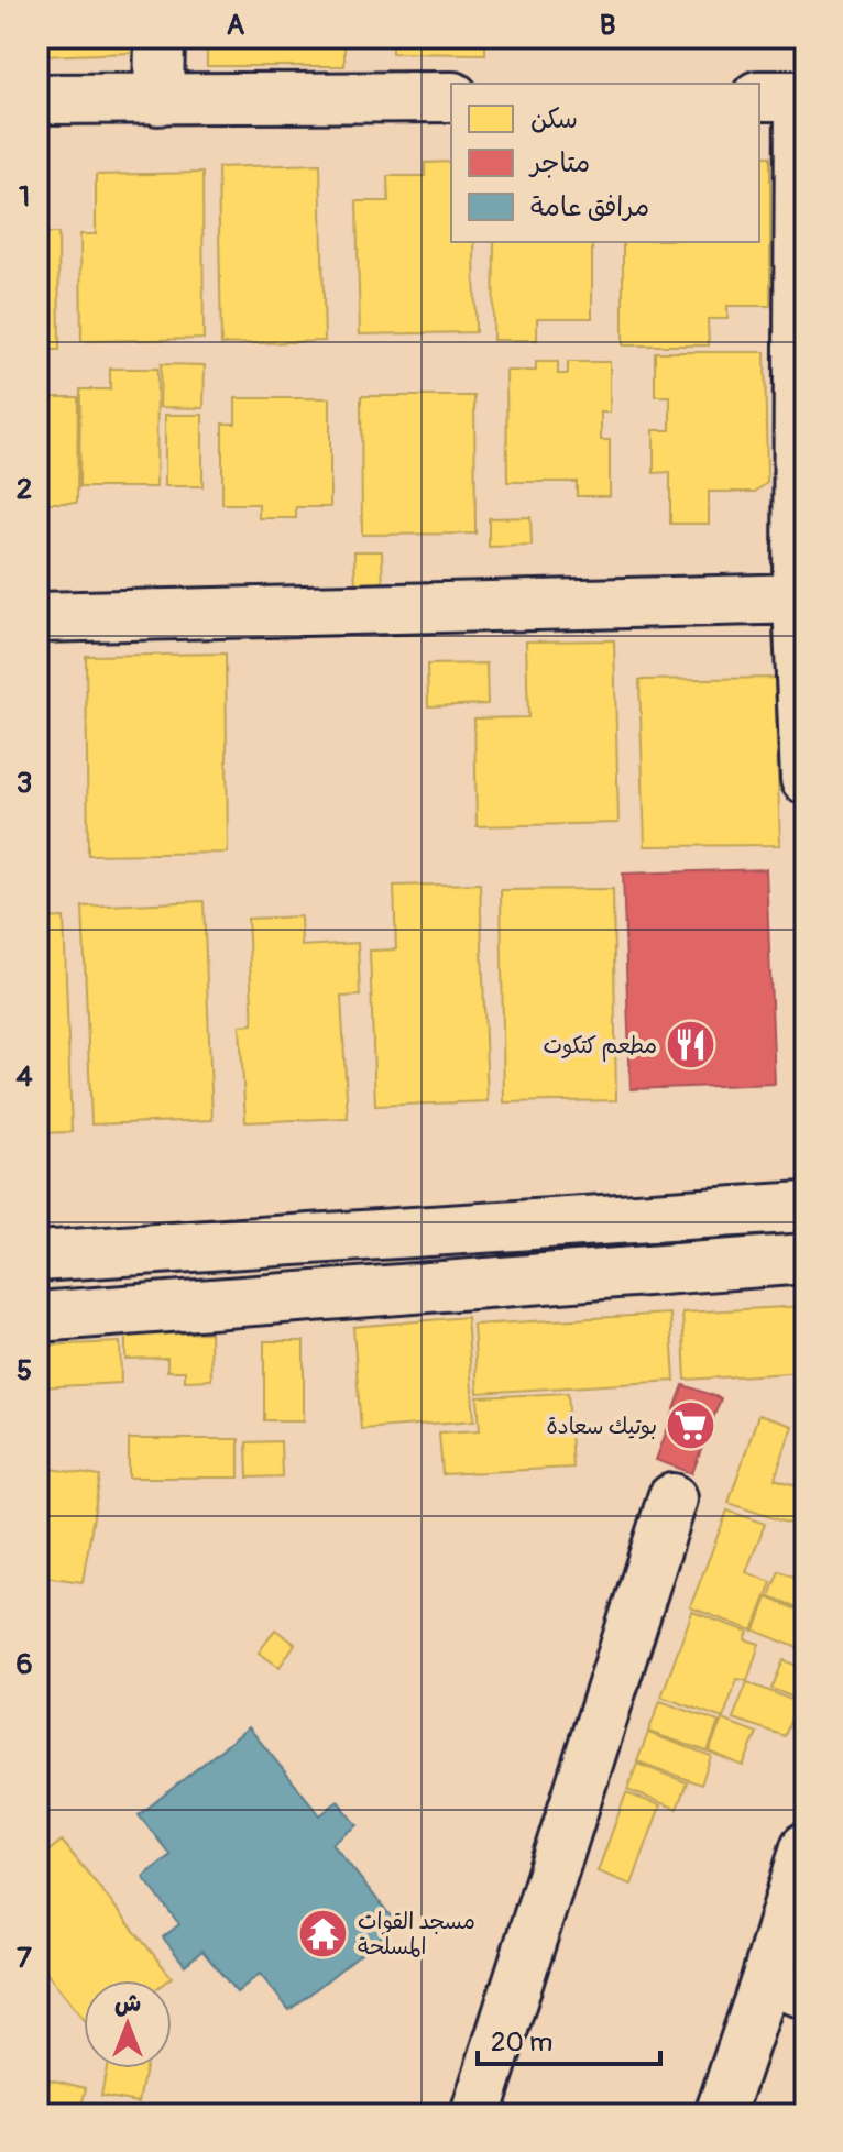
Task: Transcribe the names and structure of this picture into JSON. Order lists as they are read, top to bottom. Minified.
{"places":{"restaurant":["مطعم كتكوت"],"supermarket":["بوتيك سعادة"],"temple":["مسجد القوات المسلحة"]},"legend":["سكن","متاجر","مرافق عامة"],"scale_bar":"20 m","north":"top","grid":{"columns":["A","B"],"rows":["1","2","3","4","5","6","7"]}}
